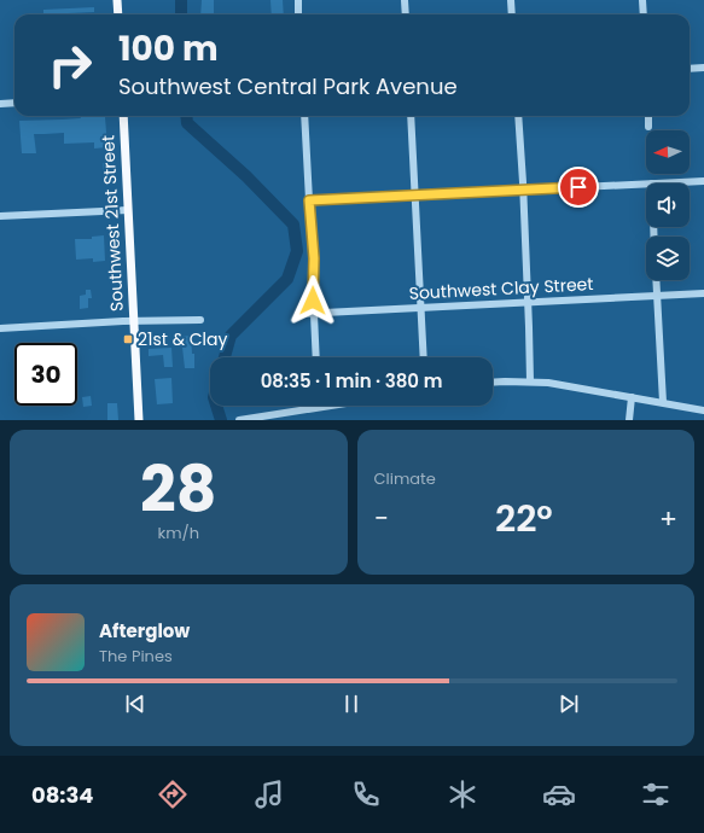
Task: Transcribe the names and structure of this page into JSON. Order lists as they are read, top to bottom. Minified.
{"streets":{"main road":["Southwest 21st Street"],"street":["Southwest Clay Street"]},"places":{"transit":["21st & Clay"]},"north":"left","page":{"turn":["100 m","Southwest Central Park Avenue"],"limit":"30","trip":"08:35 · 1 min · 380 m","tile":[["28","km/h"],"Climate"],"heat":["−","22°","+"],"song":["Afterglow","The Pines"],"tabs":"08:34"}}
